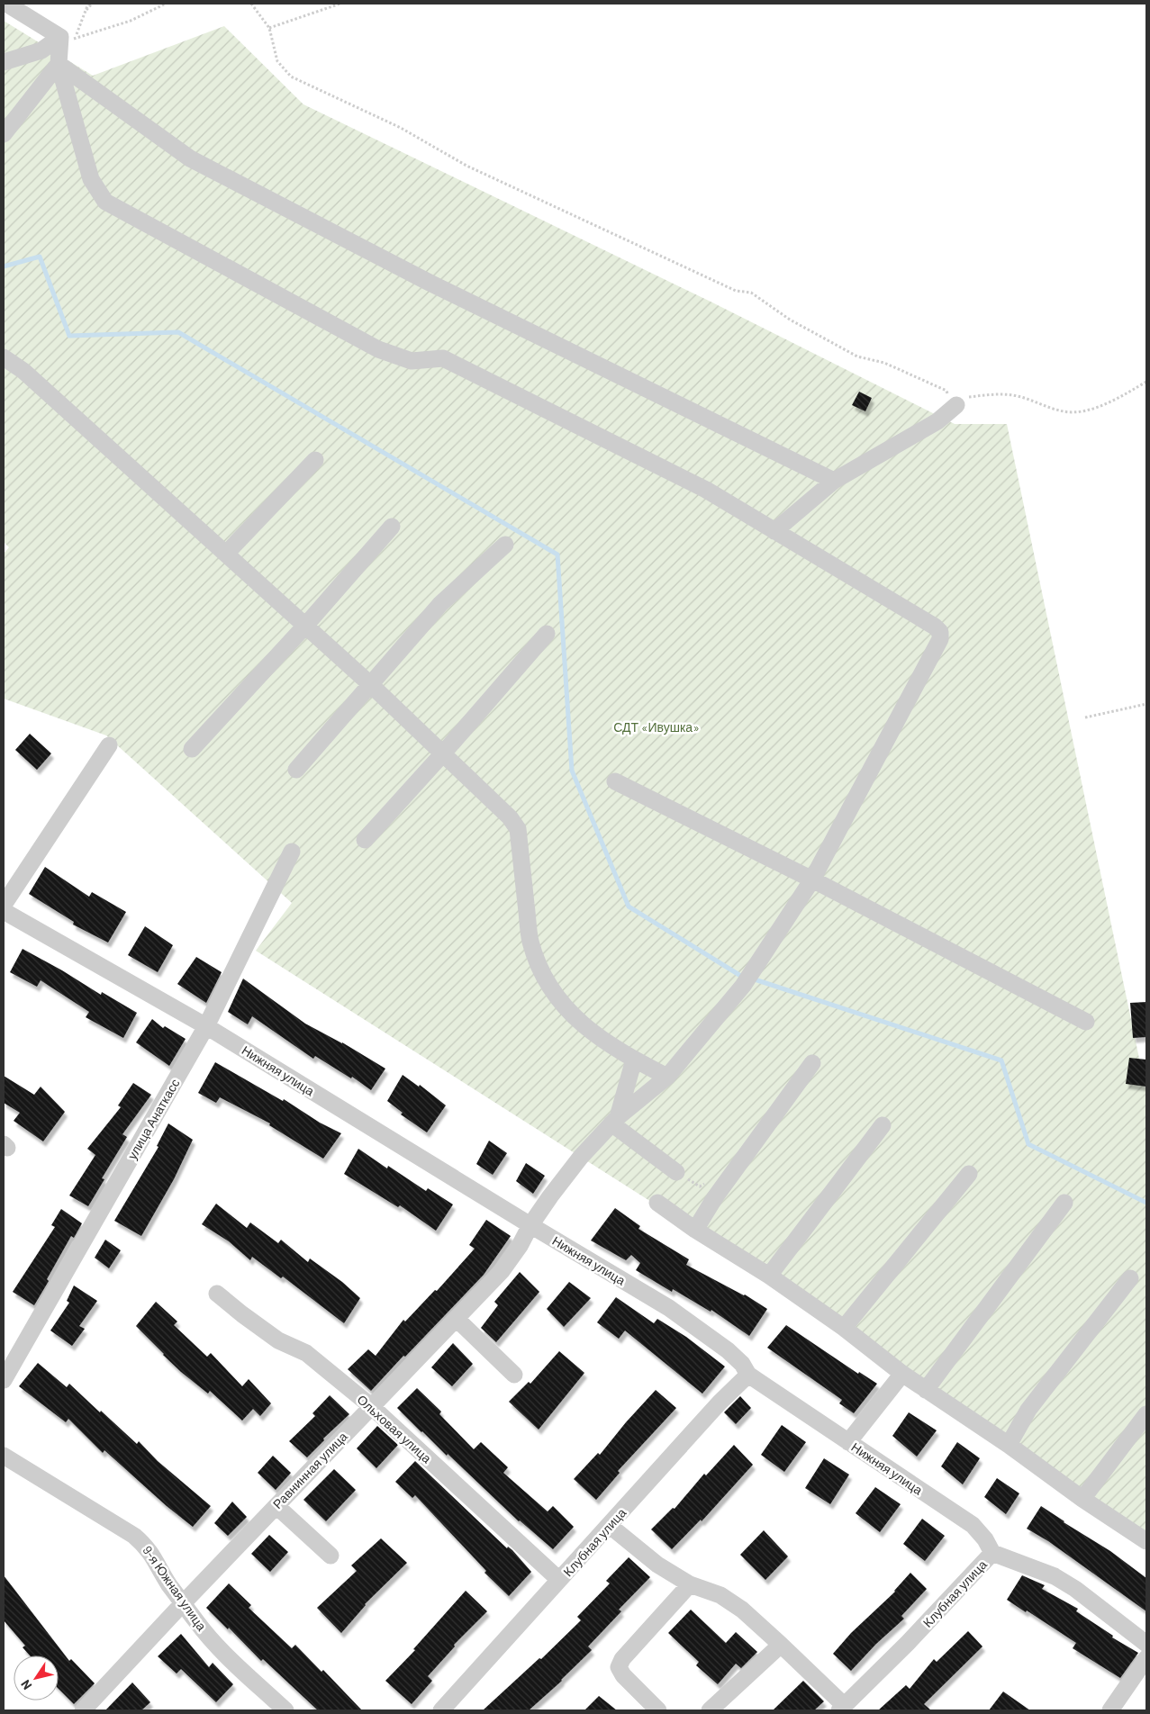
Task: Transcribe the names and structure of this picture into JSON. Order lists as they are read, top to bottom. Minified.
{"streets":{"street":["Нижняя улица","улица Анаткасс","Ольховая улица","Равнинная улица","Клубная улица","9-я Южная улица"]},"crossings":[["Нижняя улица","улица Анаткасс"],["Нижняя улица","Равнинная улица"],["Нижняя улица","Клубная улица"],["Ольховая улица","Равнинная улица"],["Ольховая улица","Клубная улица"],["Равнинная улица","9-я Южная улица"]],"parks":["СДТ «Ивушка»"],"north":"bottom left"}
